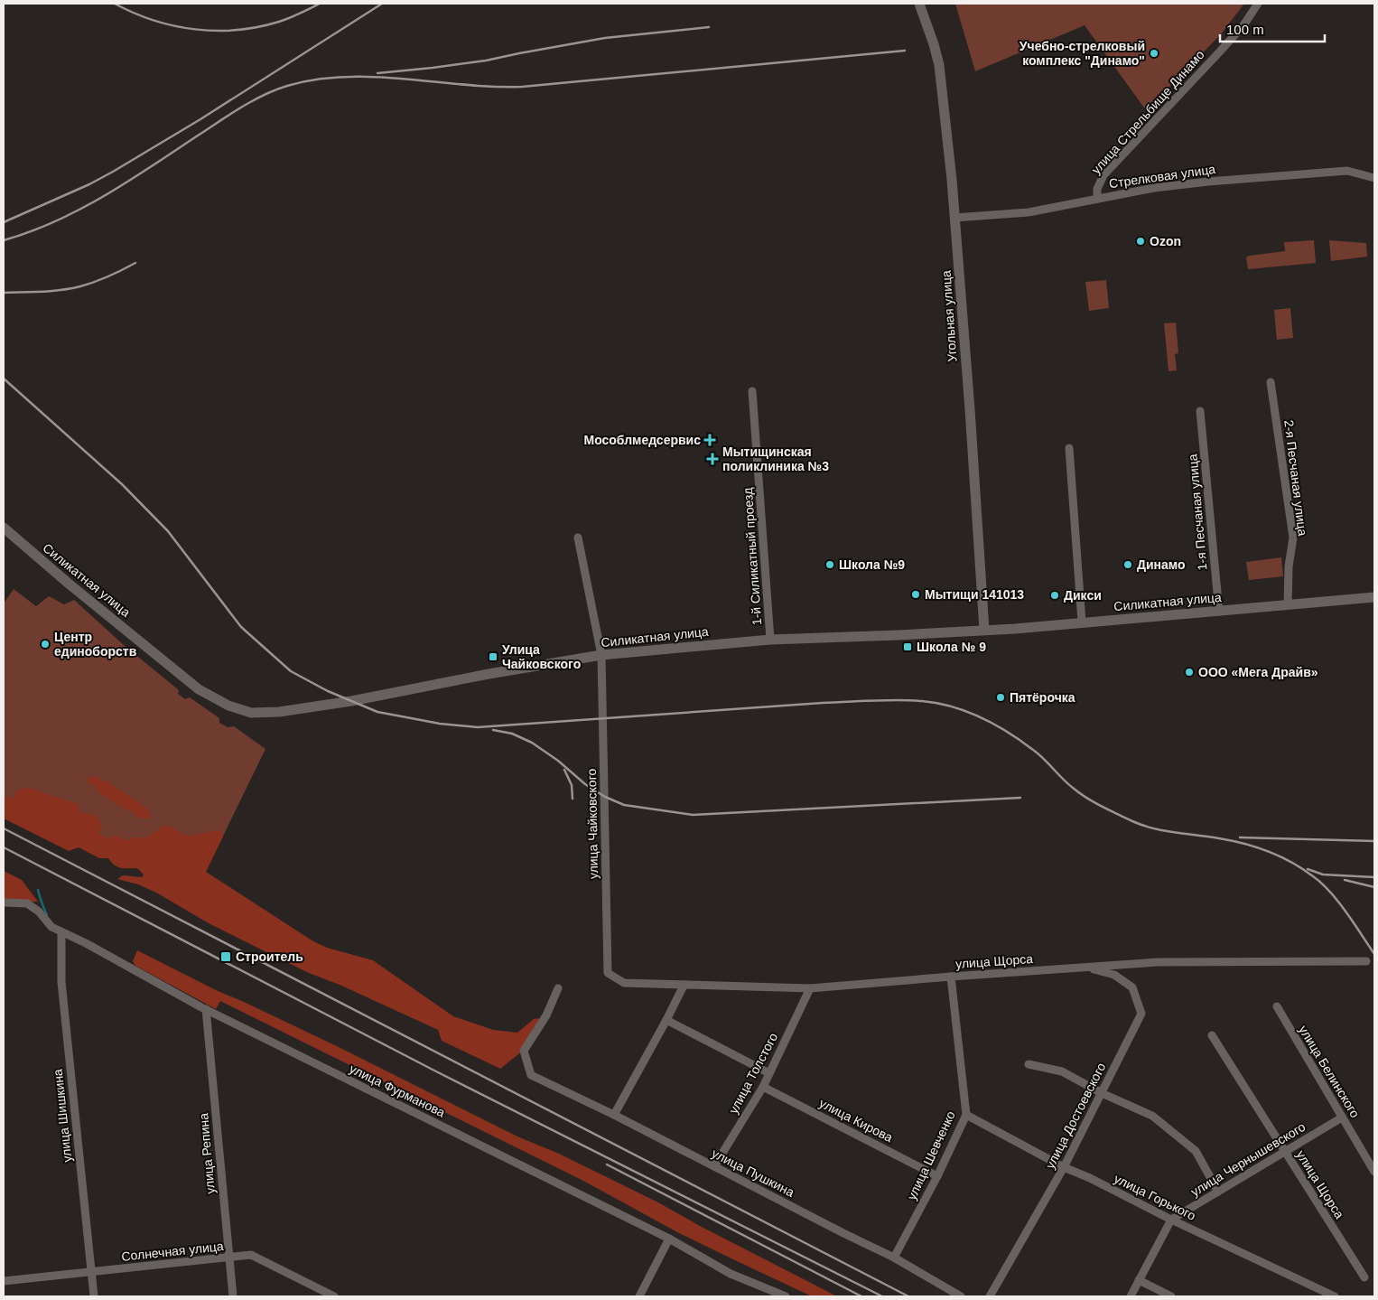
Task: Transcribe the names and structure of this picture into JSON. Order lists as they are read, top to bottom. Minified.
{"streets":{"street":["улица Стрельбище Динамо","Стрелковая улица","Угольная улица","2-я Песчаная улица","1-я Песчаная улица","1-й Силикатный проезд","Силикатная улица","улица Чайковского","улица Щорса","улица Белинского","улица Толстого","улица Фурманова","улица Шишкина","улица Достоевского","улица Кирова","улица Репина","улица Шевченко","улица Чернышевского","улица Пушкина","улица Горького","Солнечная улица"]},"crossings":[["улица Стрельбище Динамо","Стрелковая улица"],["Стрелковая улица","Угольная улица"],["Угольная улица","Силикатная улица"],["2-я Песчаная улица","Силикатная улица"],["1-я Песчаная улица","Силикатная улица"],["1-й Силикатный проезд","Силикатная улица"],["Силикатная улица","улица Чайковского"],["улица Чайковского","улица Щорса"],["улица Щорса","улица Толстого"],["улица Щорса","улица Достоевского"],["улица Щорса","улица Шевченко"],["улица Щорса","улица Чернышевского"],["улица Белинского","улица Чернышевского"],["улица Толстого","улица Кирова"],["улица Толстого","улица Пушкина"],["улица Фурманова","улица Шишкина"],["улица Фурманова","улица Репина"],["улица Шишкина","Солнечная улица"],["улица Достоевского","улица Горького"],["улица Кирова","улица Шевченко"],["улица Репина","Солнечная улица"],["улица Шевченко","улица Пушкина"],["улица Шевченко","улица Горького"],["улица Чернышевского","улица Горького"]],"places":{"other":["Учебно-стрелковый комплекс \"Динамо\"","Ozon","Школа №9","Динамо","Мытищи 141013","Дикси","Центр единоборств","ООО «Мега Драйв»","Пятёрочка"],"health":["Мособлмедсервис","Мытищинская поликлиника №3"],"transit":["Школа № 9","Улица Чайковского","Строитель"]},"scale_bar":"100 m"}
